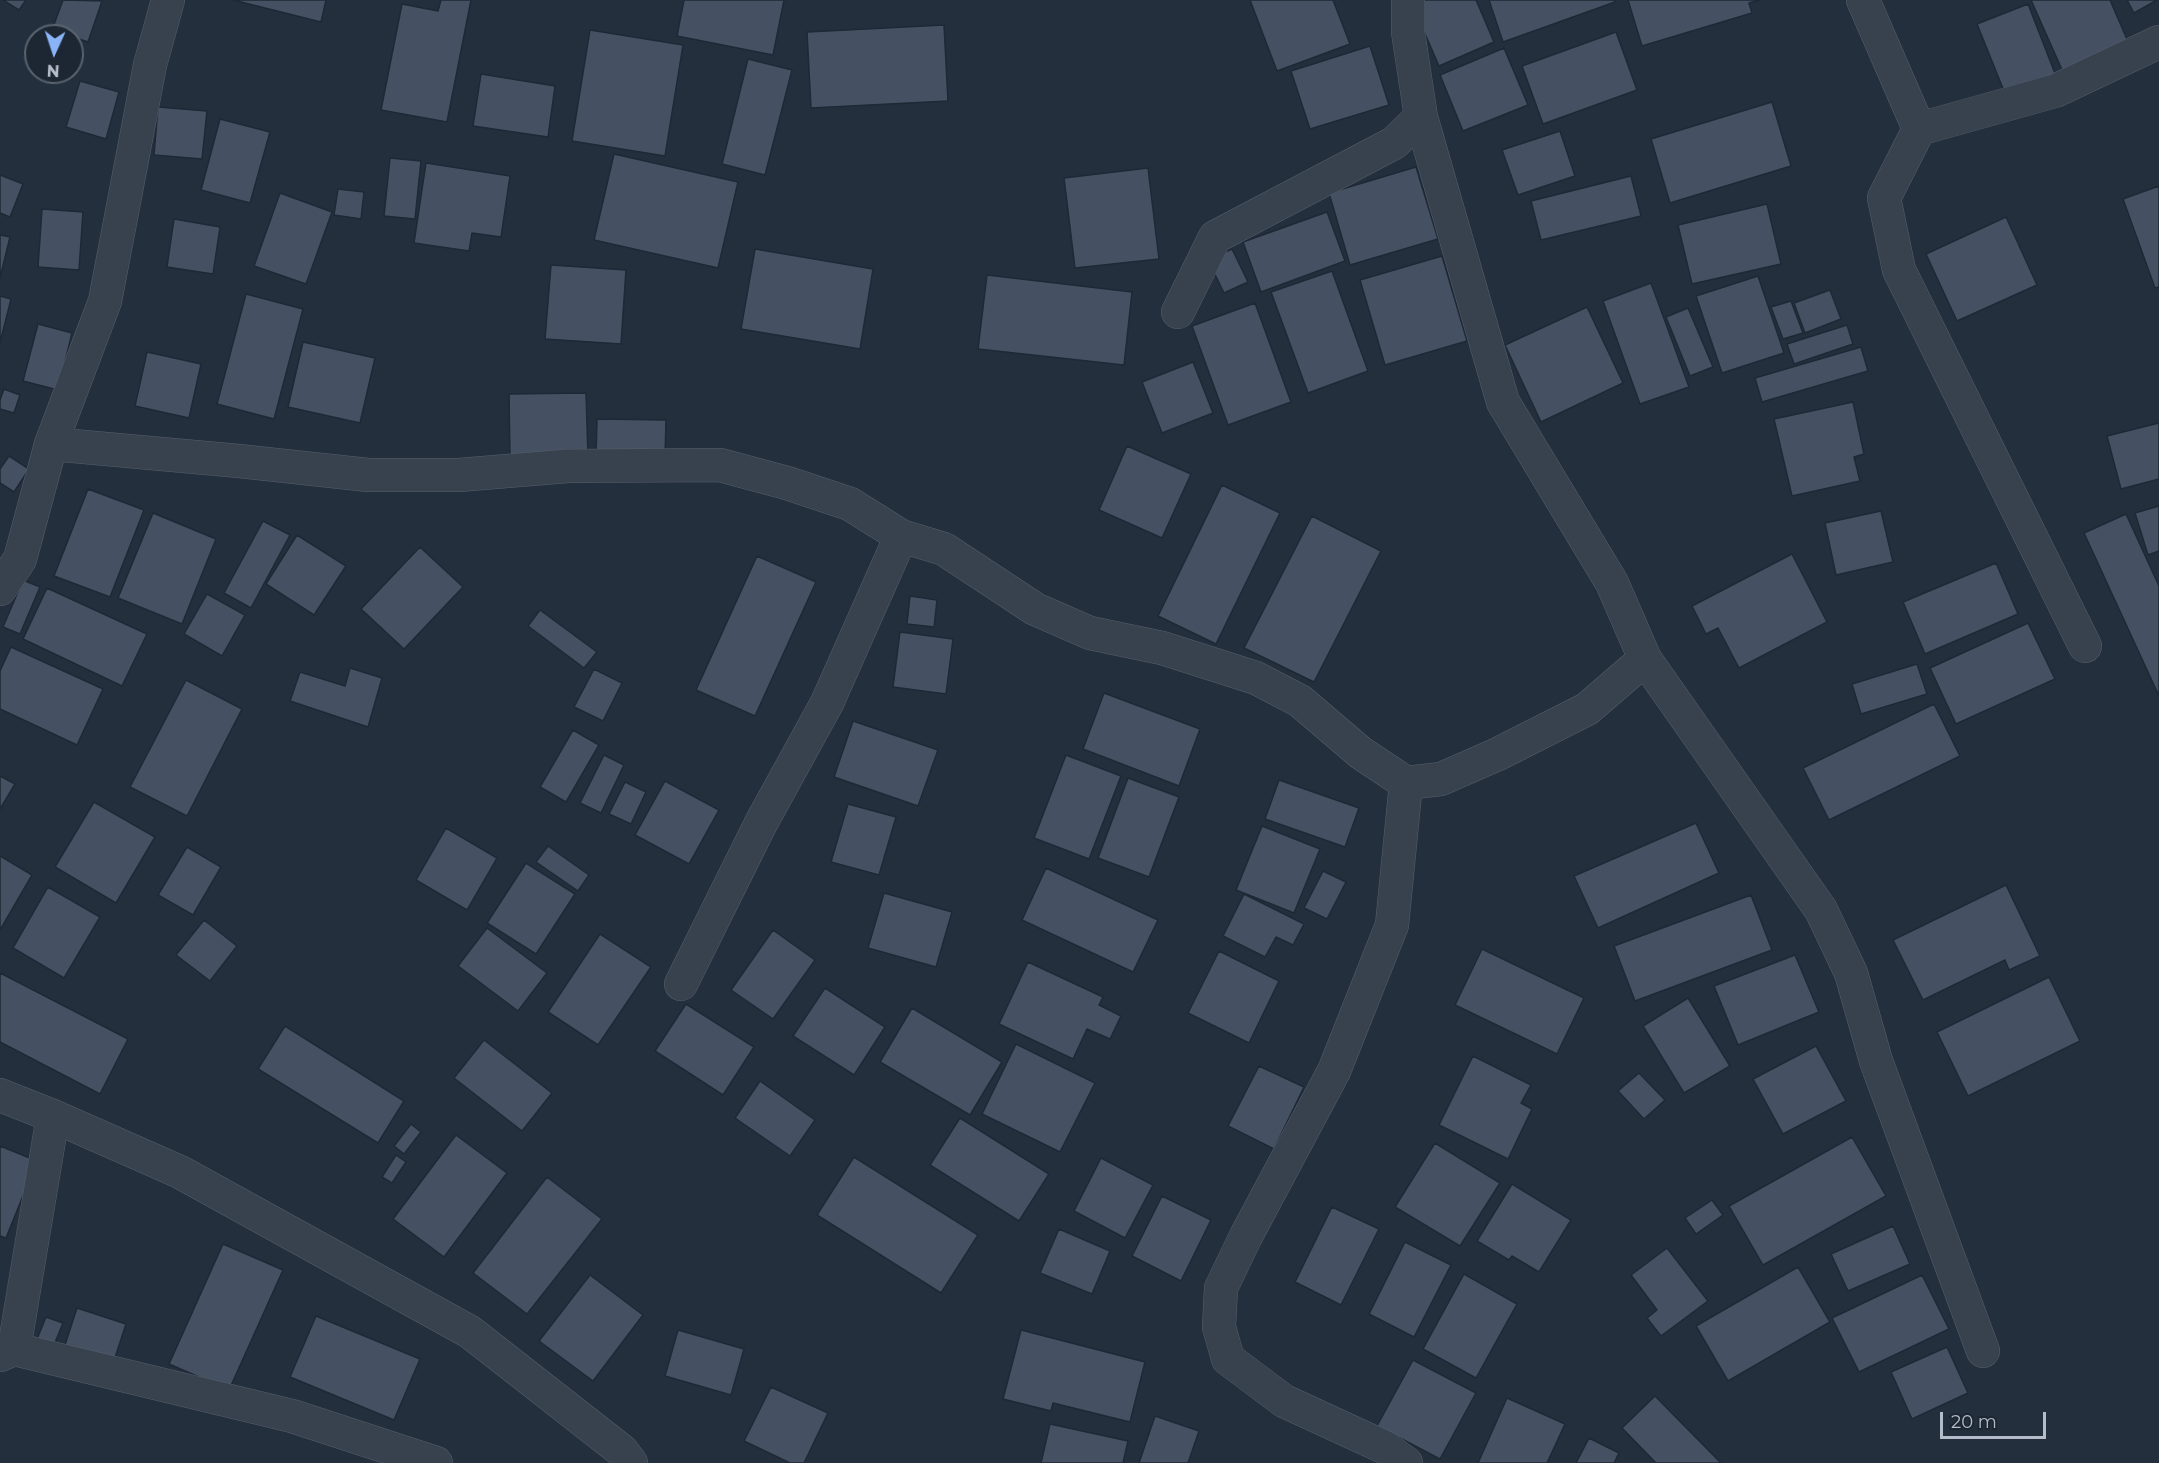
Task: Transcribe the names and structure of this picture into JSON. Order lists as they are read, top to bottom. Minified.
{"scale_bar":"20 m","north":"bottom"}
